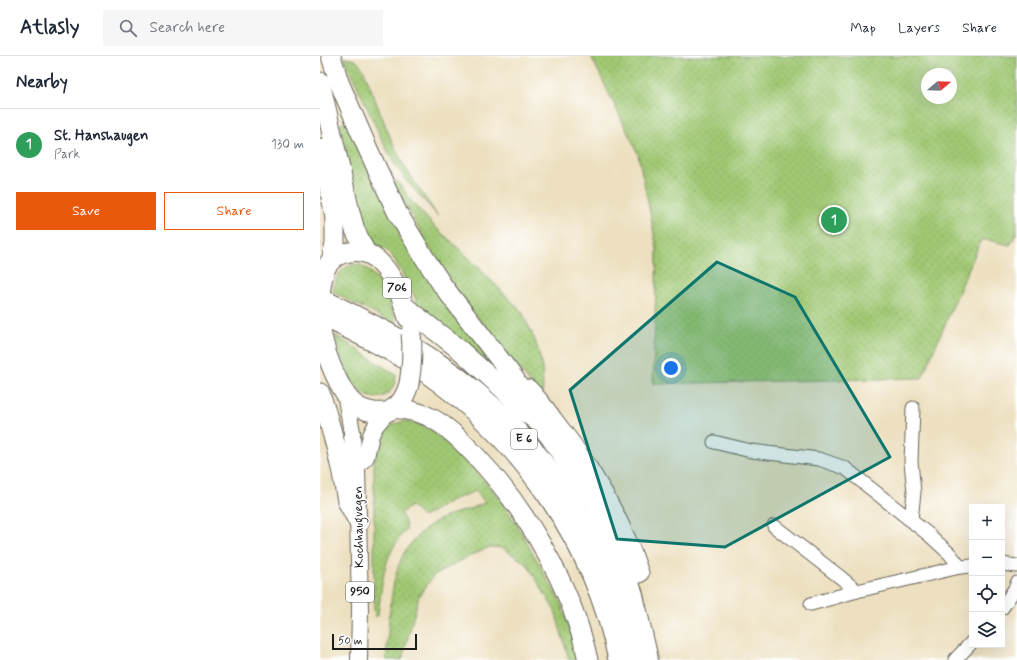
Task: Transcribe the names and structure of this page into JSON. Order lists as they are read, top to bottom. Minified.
{"streets":{"highway":["706","E 6"],"main road":["Kochhaugvegen","950"]},"crossings":[["706","E 6"]],"scale_bar":"50 m","north":"right","page":{"header":"Atlasly","search":"Search here","nav":["Map","Layers","Share"],"heading":"Nearby","list":[{"mark":"1","name":"St. Hanshaugen","note":"Park","value":"130 m"}],"buttons":["Save","Share"],"pins":"1","map_buttons":["+","−"],"scale":"50 m"}}
